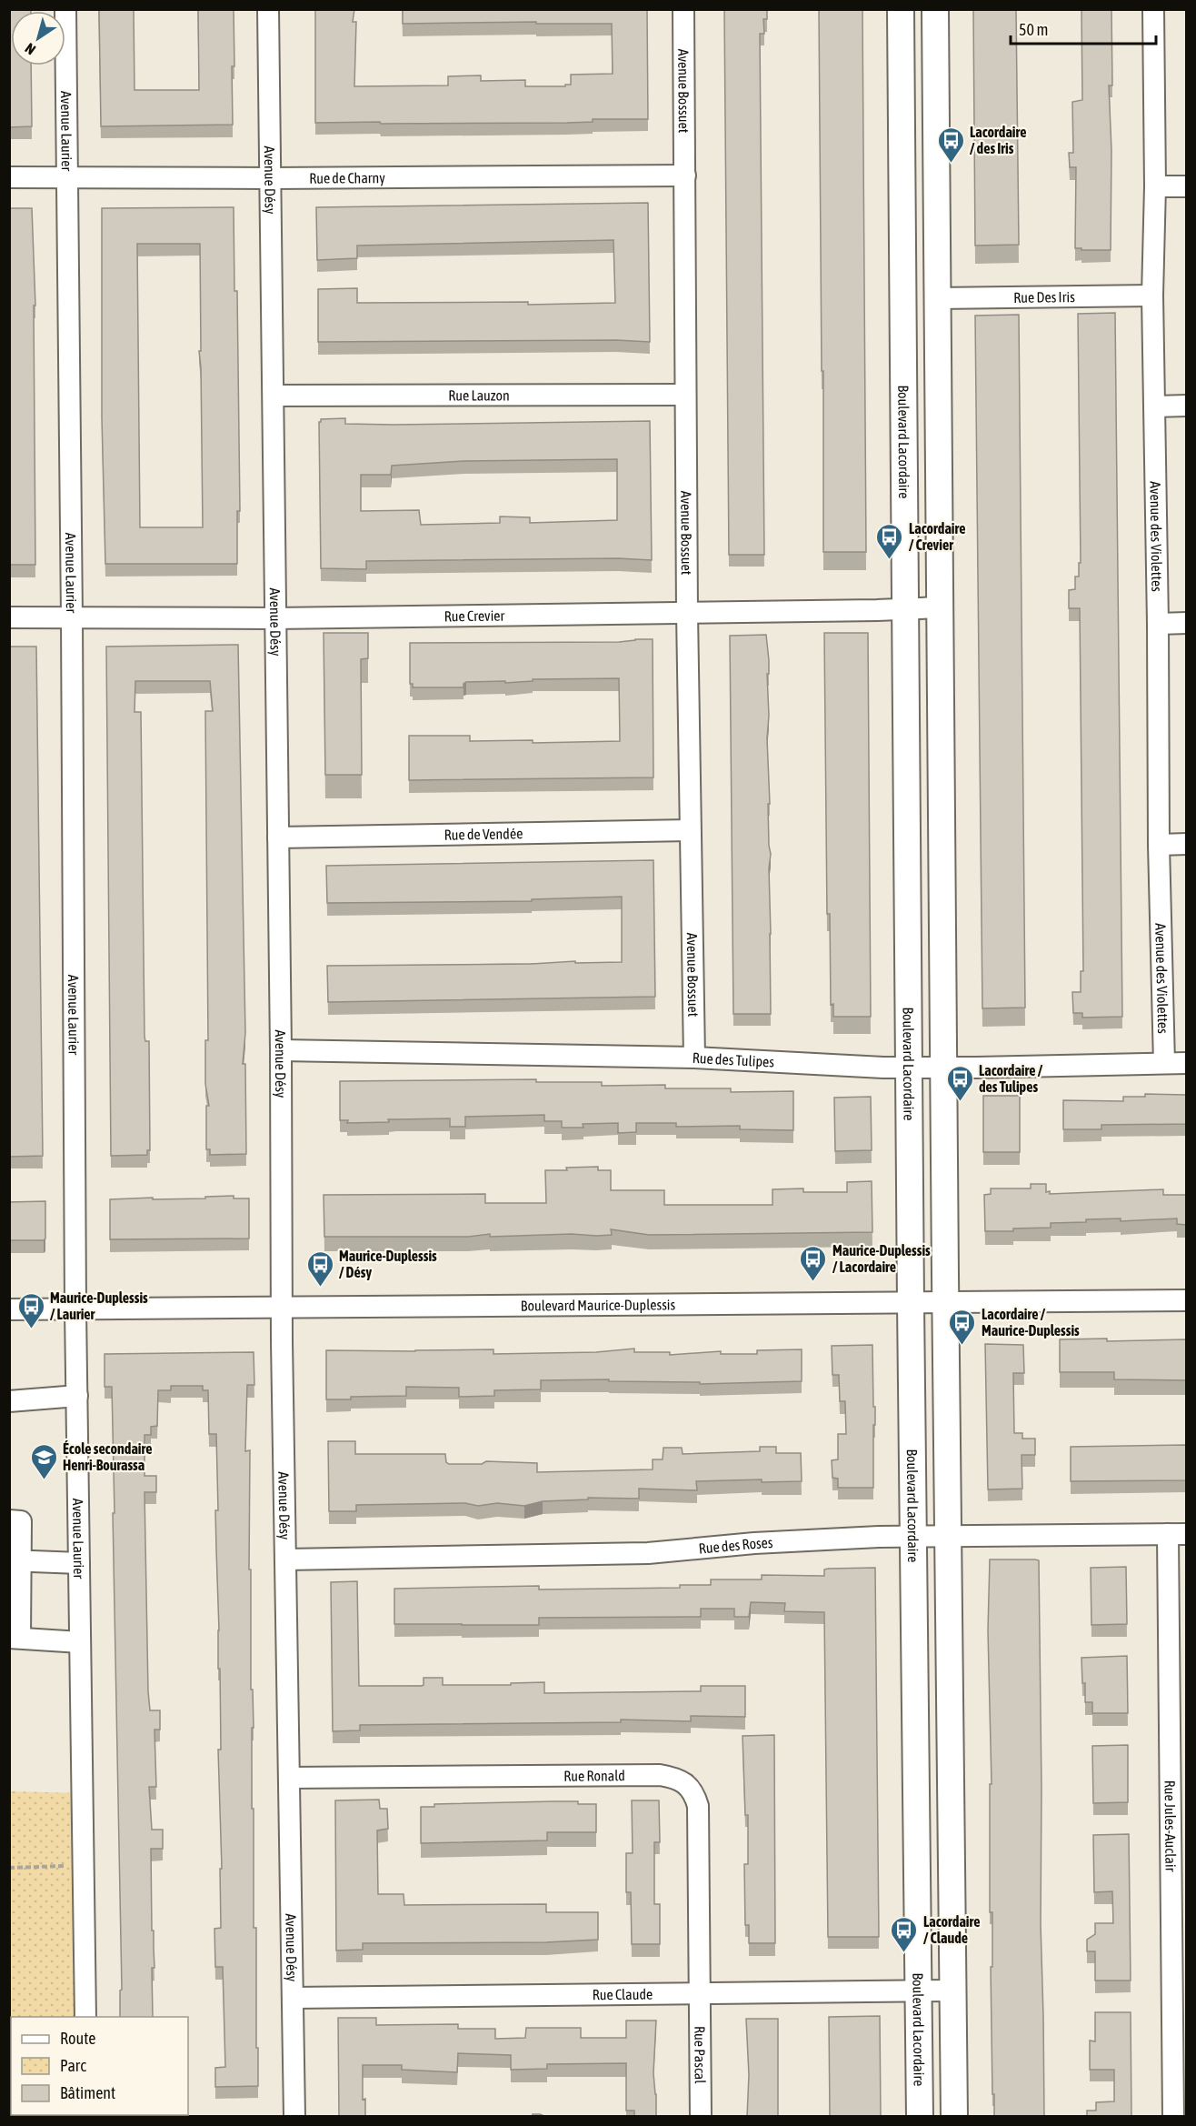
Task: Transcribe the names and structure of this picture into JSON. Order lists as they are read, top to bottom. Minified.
{"streets":{"main road":["Boulevard Lacordaire"],"street":["Avenue Bossuet","Avenue Laurier","Rue de Charny","Avenue Désy","Rue Des Iris","Rue Lauzon","Avenue des Violettes","Rue Crevier","Rue de Vendée","Rue des Tulipes","Boulevard Maurice-Duplessis","Rue des Roses","Rue Ronald","Rue Jules-Auclair","Rue Claude","Rue Pascal"]},"crossings":[["Avenue Bossuet","Rue de Charny"],["Avenue Bossuet","Rue Lauzon"],["Avenue Bossuet","Rue Crevier"],["Avenue Bossuet","Rue de Vendée"],["Avenue Bossuet","Rue des Tulipes"],["Avenue Laurier","Rue de Charny"],["Avenue Laurier","Rue Crevier"],["Avenue Laurier","Boulevard Maurice-Duplessis"],["Rue de Charny","Avenue Désy"],["Avenue Désy","Rue Lauzon"],["Avenue Désy","Rue Crevier"],["Avenue Désy","Rue de Vendée"],["Avenue Désy","Rue des Tulipes"],["Avenue Désy","Boulevard Maurice-Duplessis"],["Avenue Désy","Rue des Roses"],["Avenue Désy","Rue Ronald"],["Avenue Désy","Rue Claude"],["Rue Des Iris","Avenue des Violettes"],["Boulevard Lacordaire","Rue Crevier"],["Boulevard Lacordaire","Rue des Tulipes"],["Boulevard Lacordaire","Boulevard Maurice-Duplessis"],["Boulevard Lacordaire","Rue des Roses"],["Boulevard Lacordaire","Rue Claude"],["Avenue des Violettes","Rue des Tulipes"],["Rue des Roses","Rue Jules-Auclair"],["Rue Ronald","Rue Claude"],["Rue Ronald","Rue Pascal"],["Rue Claude","Rue Pascal"]],"places":{"bus stop":["Lacordaire / des Iris","Lacordaire / Crevier","Lacordaire / des Tulipes","Maurice-Duplessis / Lacordaire","Maurice-Duplessis / Désy","Maurice-Duplessis / Laurier","Lacordaire / Maurice-Duplessis","Lacordaire / Claude"],"school or university":["École secondaire Henri-Bourassa"]},"legend":["Route","Parc","Bâtiment"],"scale_bar":"50 m","north":"bottom left"}
